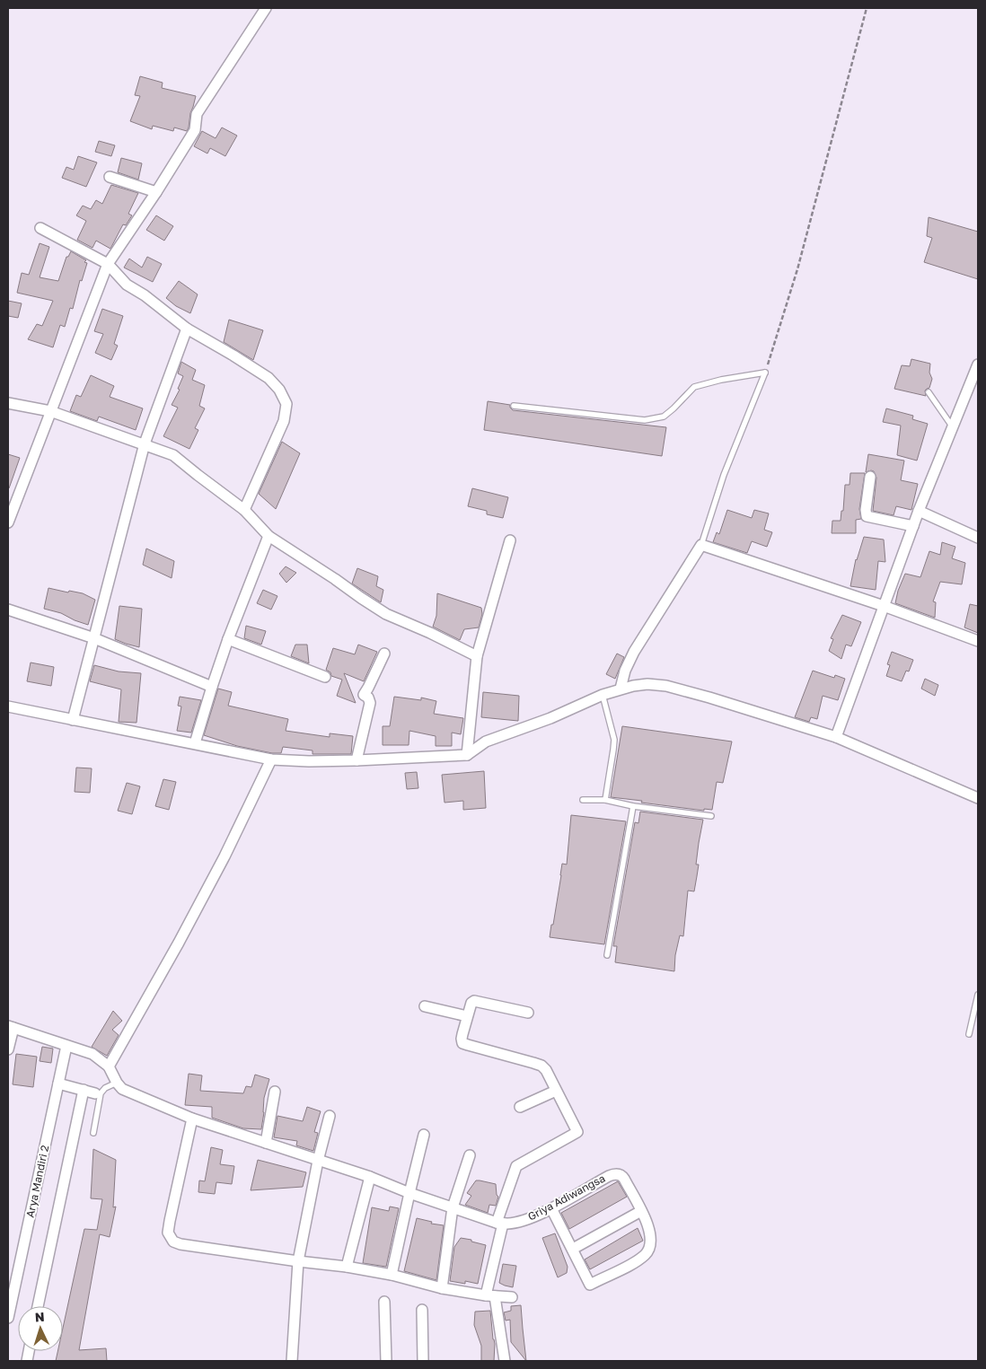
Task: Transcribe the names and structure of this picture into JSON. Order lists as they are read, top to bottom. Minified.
{"streets":{"street":["Arya Mandiri 2","Griya Adiwangsa"]},"north":"top"}
